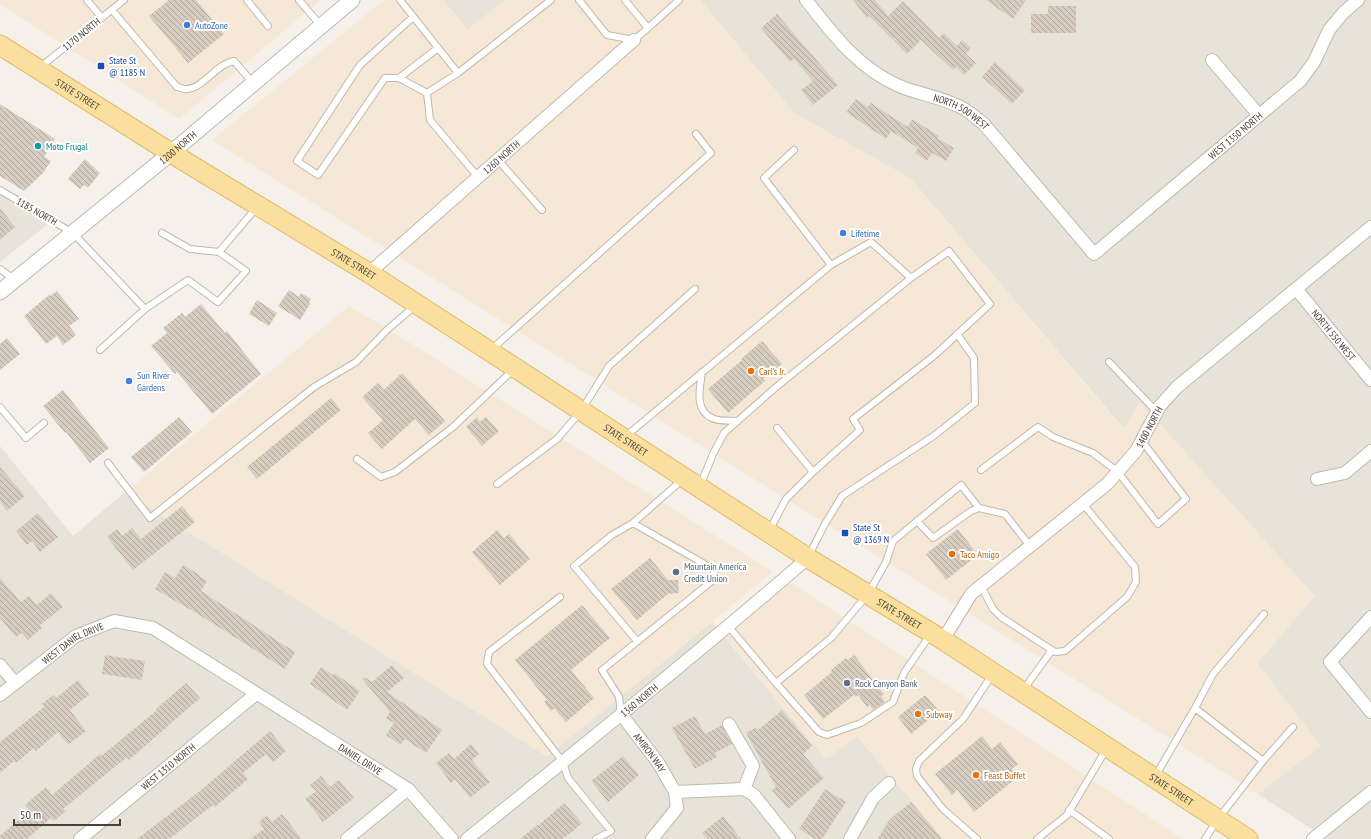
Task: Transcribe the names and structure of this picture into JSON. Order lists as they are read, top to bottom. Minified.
{"streets":{"main road":["STATE STREET"],"street":["NORTH 500 WEST","WEST 1350 NORTH","1200 NORTH","1260 NORTH","NORTH 550 WEST","1400 NORTH","WEST DANIEL DRIVE","1360 NORTH","AMIRON WAY","DANIEL DRIVE","WEST 1310 NORTH"],"lane":["1170 NORTH","1185 NORTH"]},"crossings":[["1170 NORTH","STATE STREET"],["STATE STREET","1200 NORTH"],["STATE STREET","1260 NORTH"],["STATE STREET","1400 NORTH"],["STATE STREET","1360 NORTH"],["NORTH 500 WEST","WEST 1350 NORTH"],["1200 NORTH","1185 NORTH"],["NORTH 550 WEST","1400 NORTH"],["WEST DANIEL DRIVE","DANIEL DRIVE"],["WEST DANIEL DRIVE","WEST 1310 NORTH"],["1360 NORTH","AMIRON WAY"],["DANIEL DRIVE","WEST 1310 NORTH"]],"places":{"other":["AutoZone","Moto Frugal","Lifetime","Carl's Jr.","Sun River Gardens","Taco Amigo","Mountain America Credit Union","Rock Canyon Bank","Subway","Feast Buffet"],"transit":["State St @ 1185 N","State St @ 1369 N"]},"scale_bar":"50 m"}
